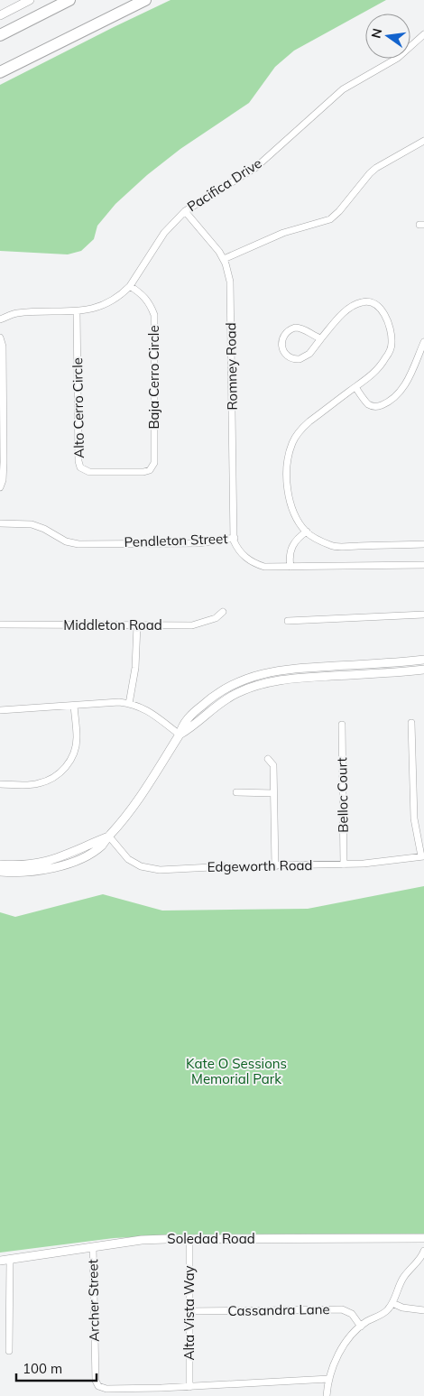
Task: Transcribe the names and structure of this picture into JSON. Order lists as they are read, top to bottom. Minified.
{"streets":{"main road":["Soledad Road"],"street":["Pacifica Drive","Romney Road","Baja Cerro Circle","Alto Cerro Circle","Pendleton Street","Middleton Road","Belloc Court","Edgeworth Road","Archer Street","Cassandra Lane","Alta Vista Way"]},"crossings":[["Pacifica Drive","Romney Road"],["Pacifica Drive","Baja Cerro Circle"],["Pacifica Drive","Alto Cerro Circle"],["Romney Road","Pendleton Street"],["Baja Cerro Circle","Alto Cerro Circle"],["Belloc Court","Edgeworth Road"],["Soledad Road","Archer Street"],["Soledad Road","Alta Vista Way"],["Cassandra Lane","Alta Vista Way"]],"parks":["Kate O Sessions Memorial Park"],"scale_bar":"100 m","north":"left"}
